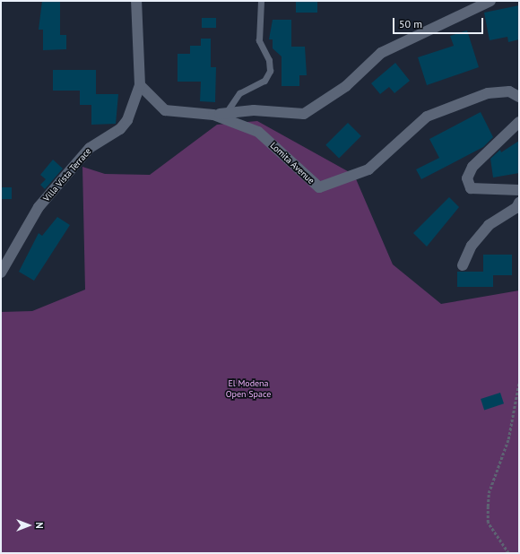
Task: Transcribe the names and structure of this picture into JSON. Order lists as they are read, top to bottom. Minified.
{"streets":{"street":["Lomita Avenue","Villa Vista Terrace"]},"crossings":[["Lomita Avenue","Villa Vista Terrace"]],"parks":["El Modena Open Space"],"scale_bar":"50 m","north":"right"}
